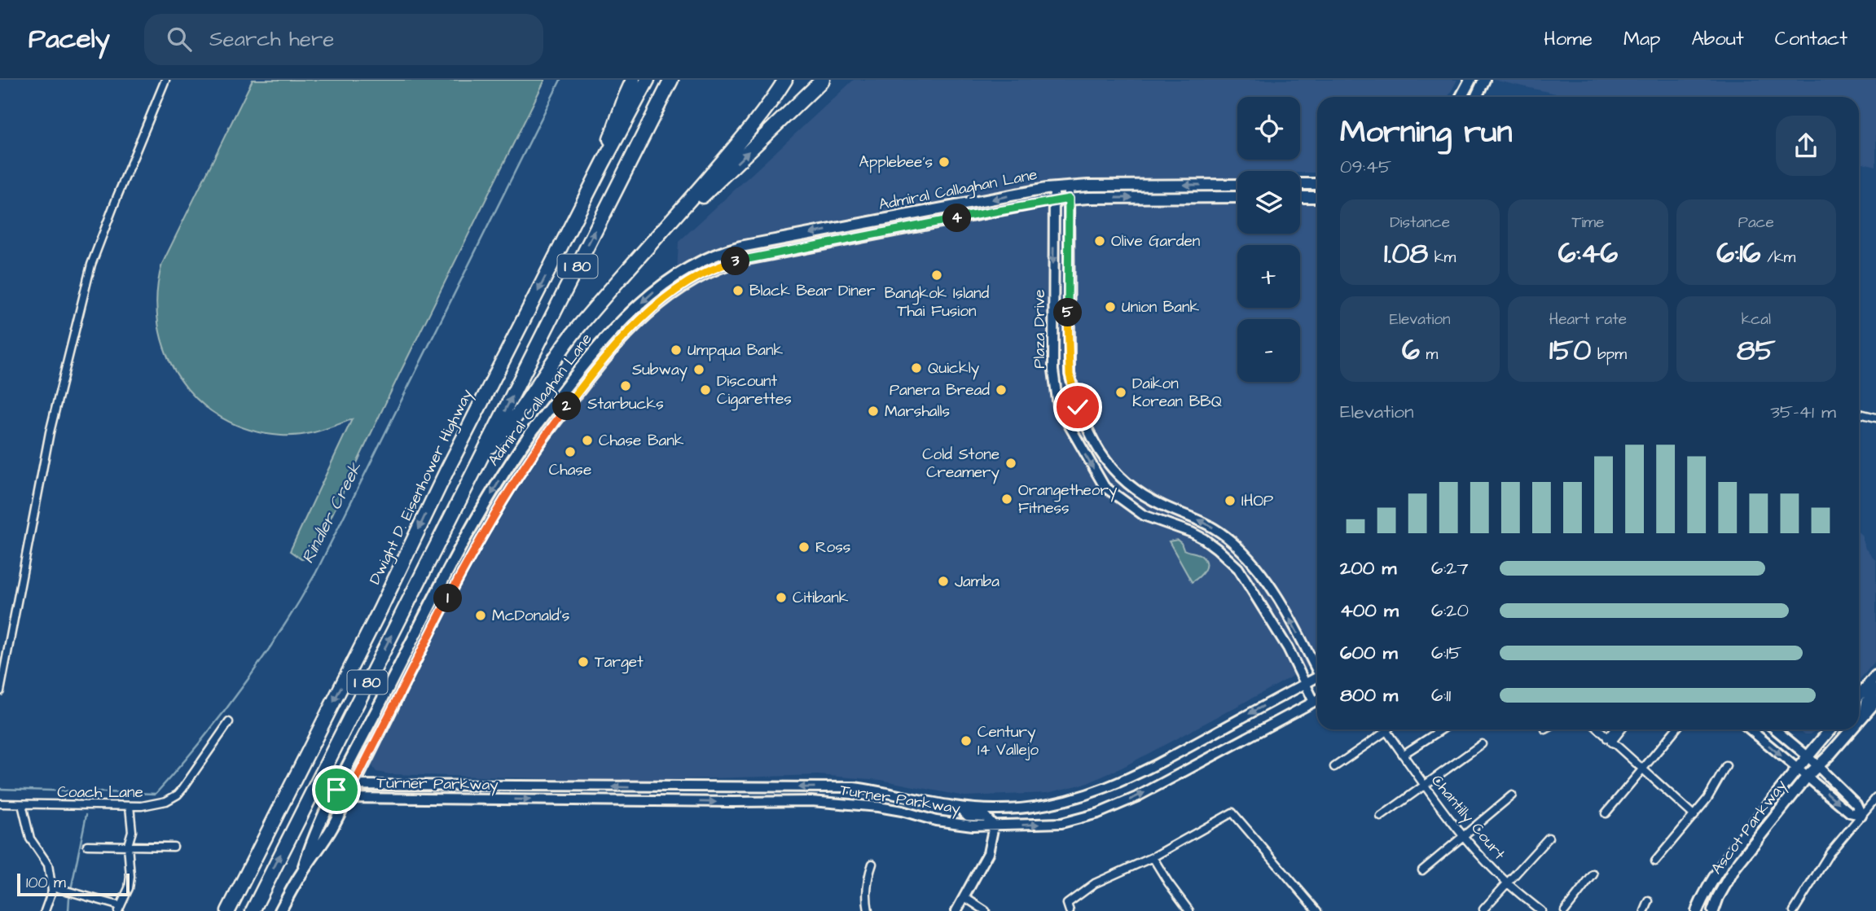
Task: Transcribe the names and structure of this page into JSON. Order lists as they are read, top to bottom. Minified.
{"streets":{"highway":["I 80","Dwight D. Eisenhower Highway"],"main road":["Admiral Callaghan Lane","Ascot Parkway"],"street":["Plaza Drive","Turner Parkway","Coach Lane","Chantilly Court"]},"crossings":[["Admiral Callaghan Lane","Plaza Drive"],["Admiral Callaghan Lane","Turner Parkway"],["Plaza Drive","Turner Parkway"]],"water":["Rindler Creek"],"places":["Applebee's","Olive Garden","Bangkok Island Thai Fusion","Black Bear Diner","Union Bank","Umpqua Bank","Quickly","Subway","Starbucks","Discount Cigarettes","Panera Bread","Daikon Korean BBQ","Marshalls","Chase Bank","Chase","Cold Stone Creamery","Orangetheory Fitness","IHOP","Ross","Jamba","Citibank","McDonald's","Target","Century 14 Vallejo"],"scale_bar":"100 m","page":{"header":"Pacely","search":"Search here","nav":["Home","Map","About","Contact"],"map_buttons":["+","−"],"heading":["Morning run","09:45"],"stats":[["Distance","1.08 km"],["Time","6:46"],["Pace","6:16 /km"],["Elevation","6 m"],["Heart rate","150 bpm"],["kcal","85"]],"pins":["4","3","5","2","1"],"chart":["Elevation","35–41 m"],"list":[{"name":"200 m","note":"6:27"},{"name":"400 m","note":"6:20"},{"name":"600 m","note":"6:15"},{"name":"800 m","note":"6:11"}],"scale":"100 m"}}
